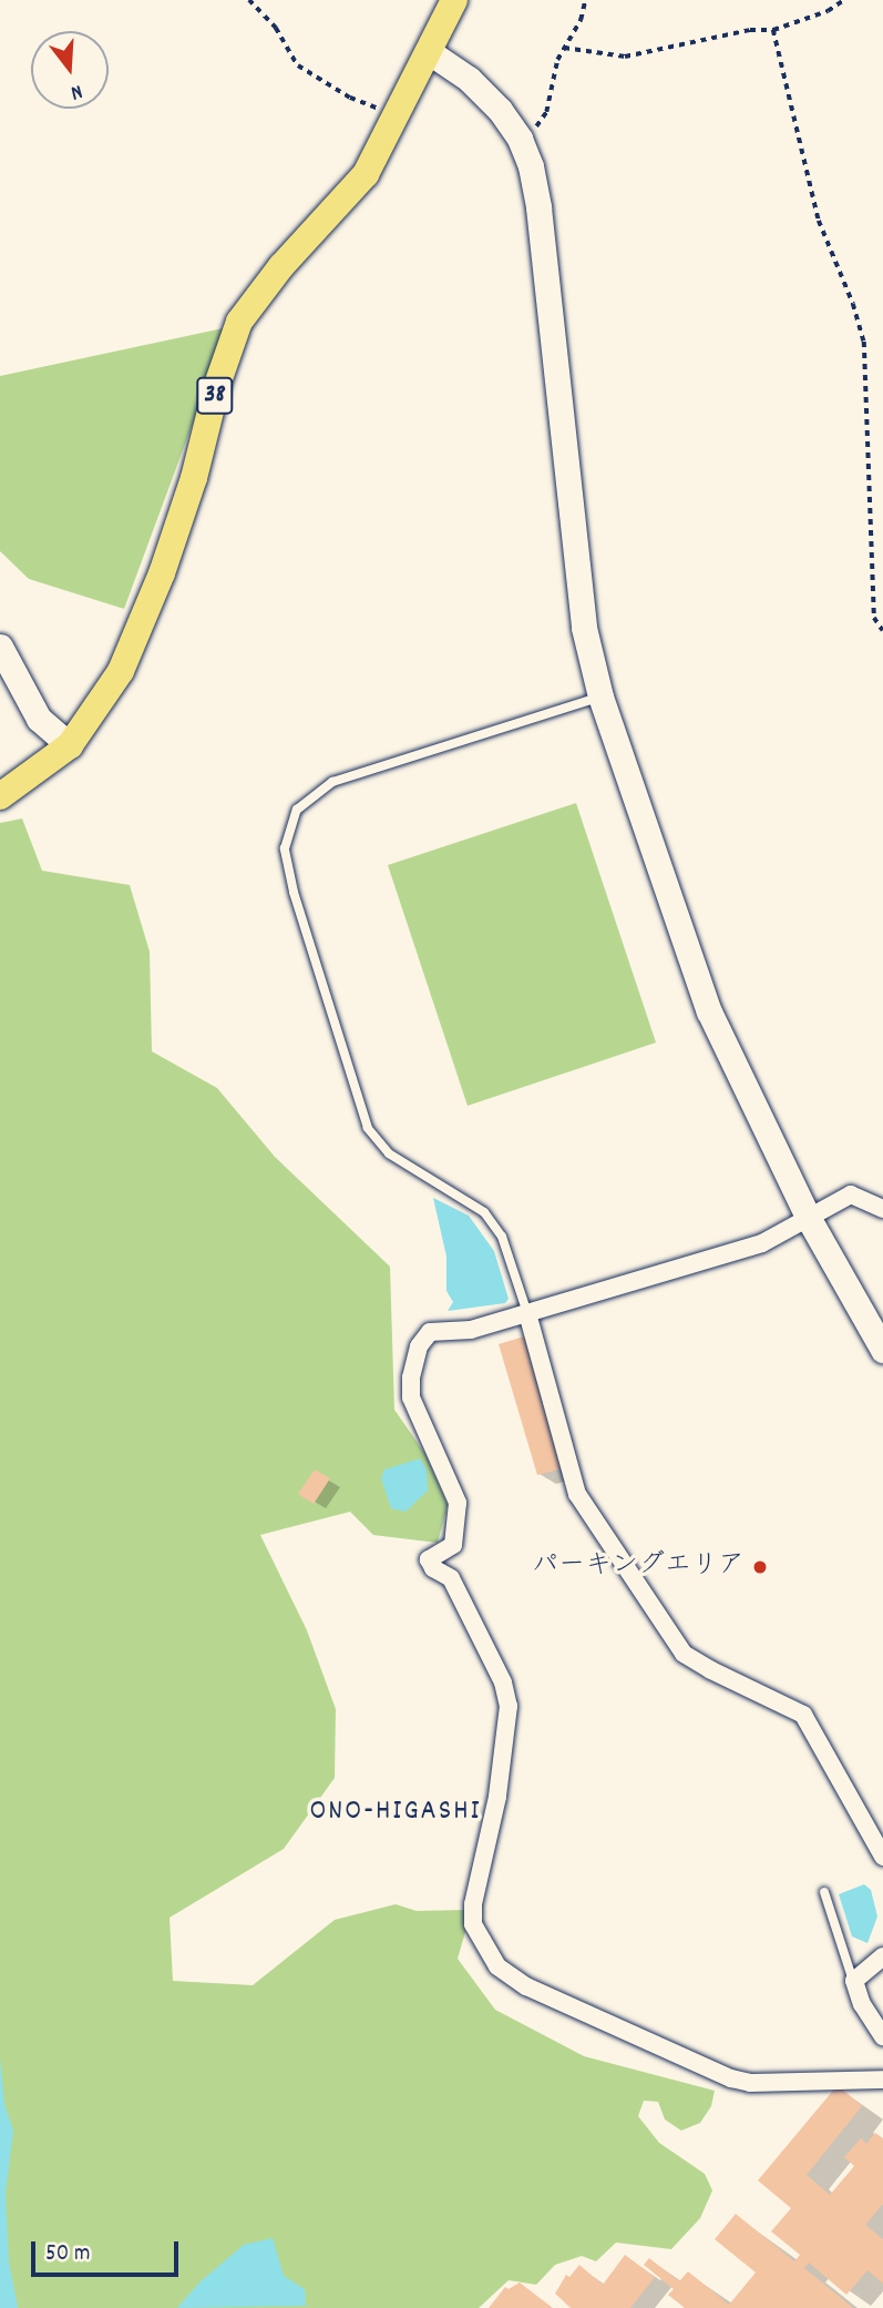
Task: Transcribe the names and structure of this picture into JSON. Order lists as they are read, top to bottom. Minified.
{"streets":{"main road":["38"]},"districts":["ONO-HIGASHI"],"places":["パーキングエリア"],"scale_bar":"50 m","north":"bottom"}
